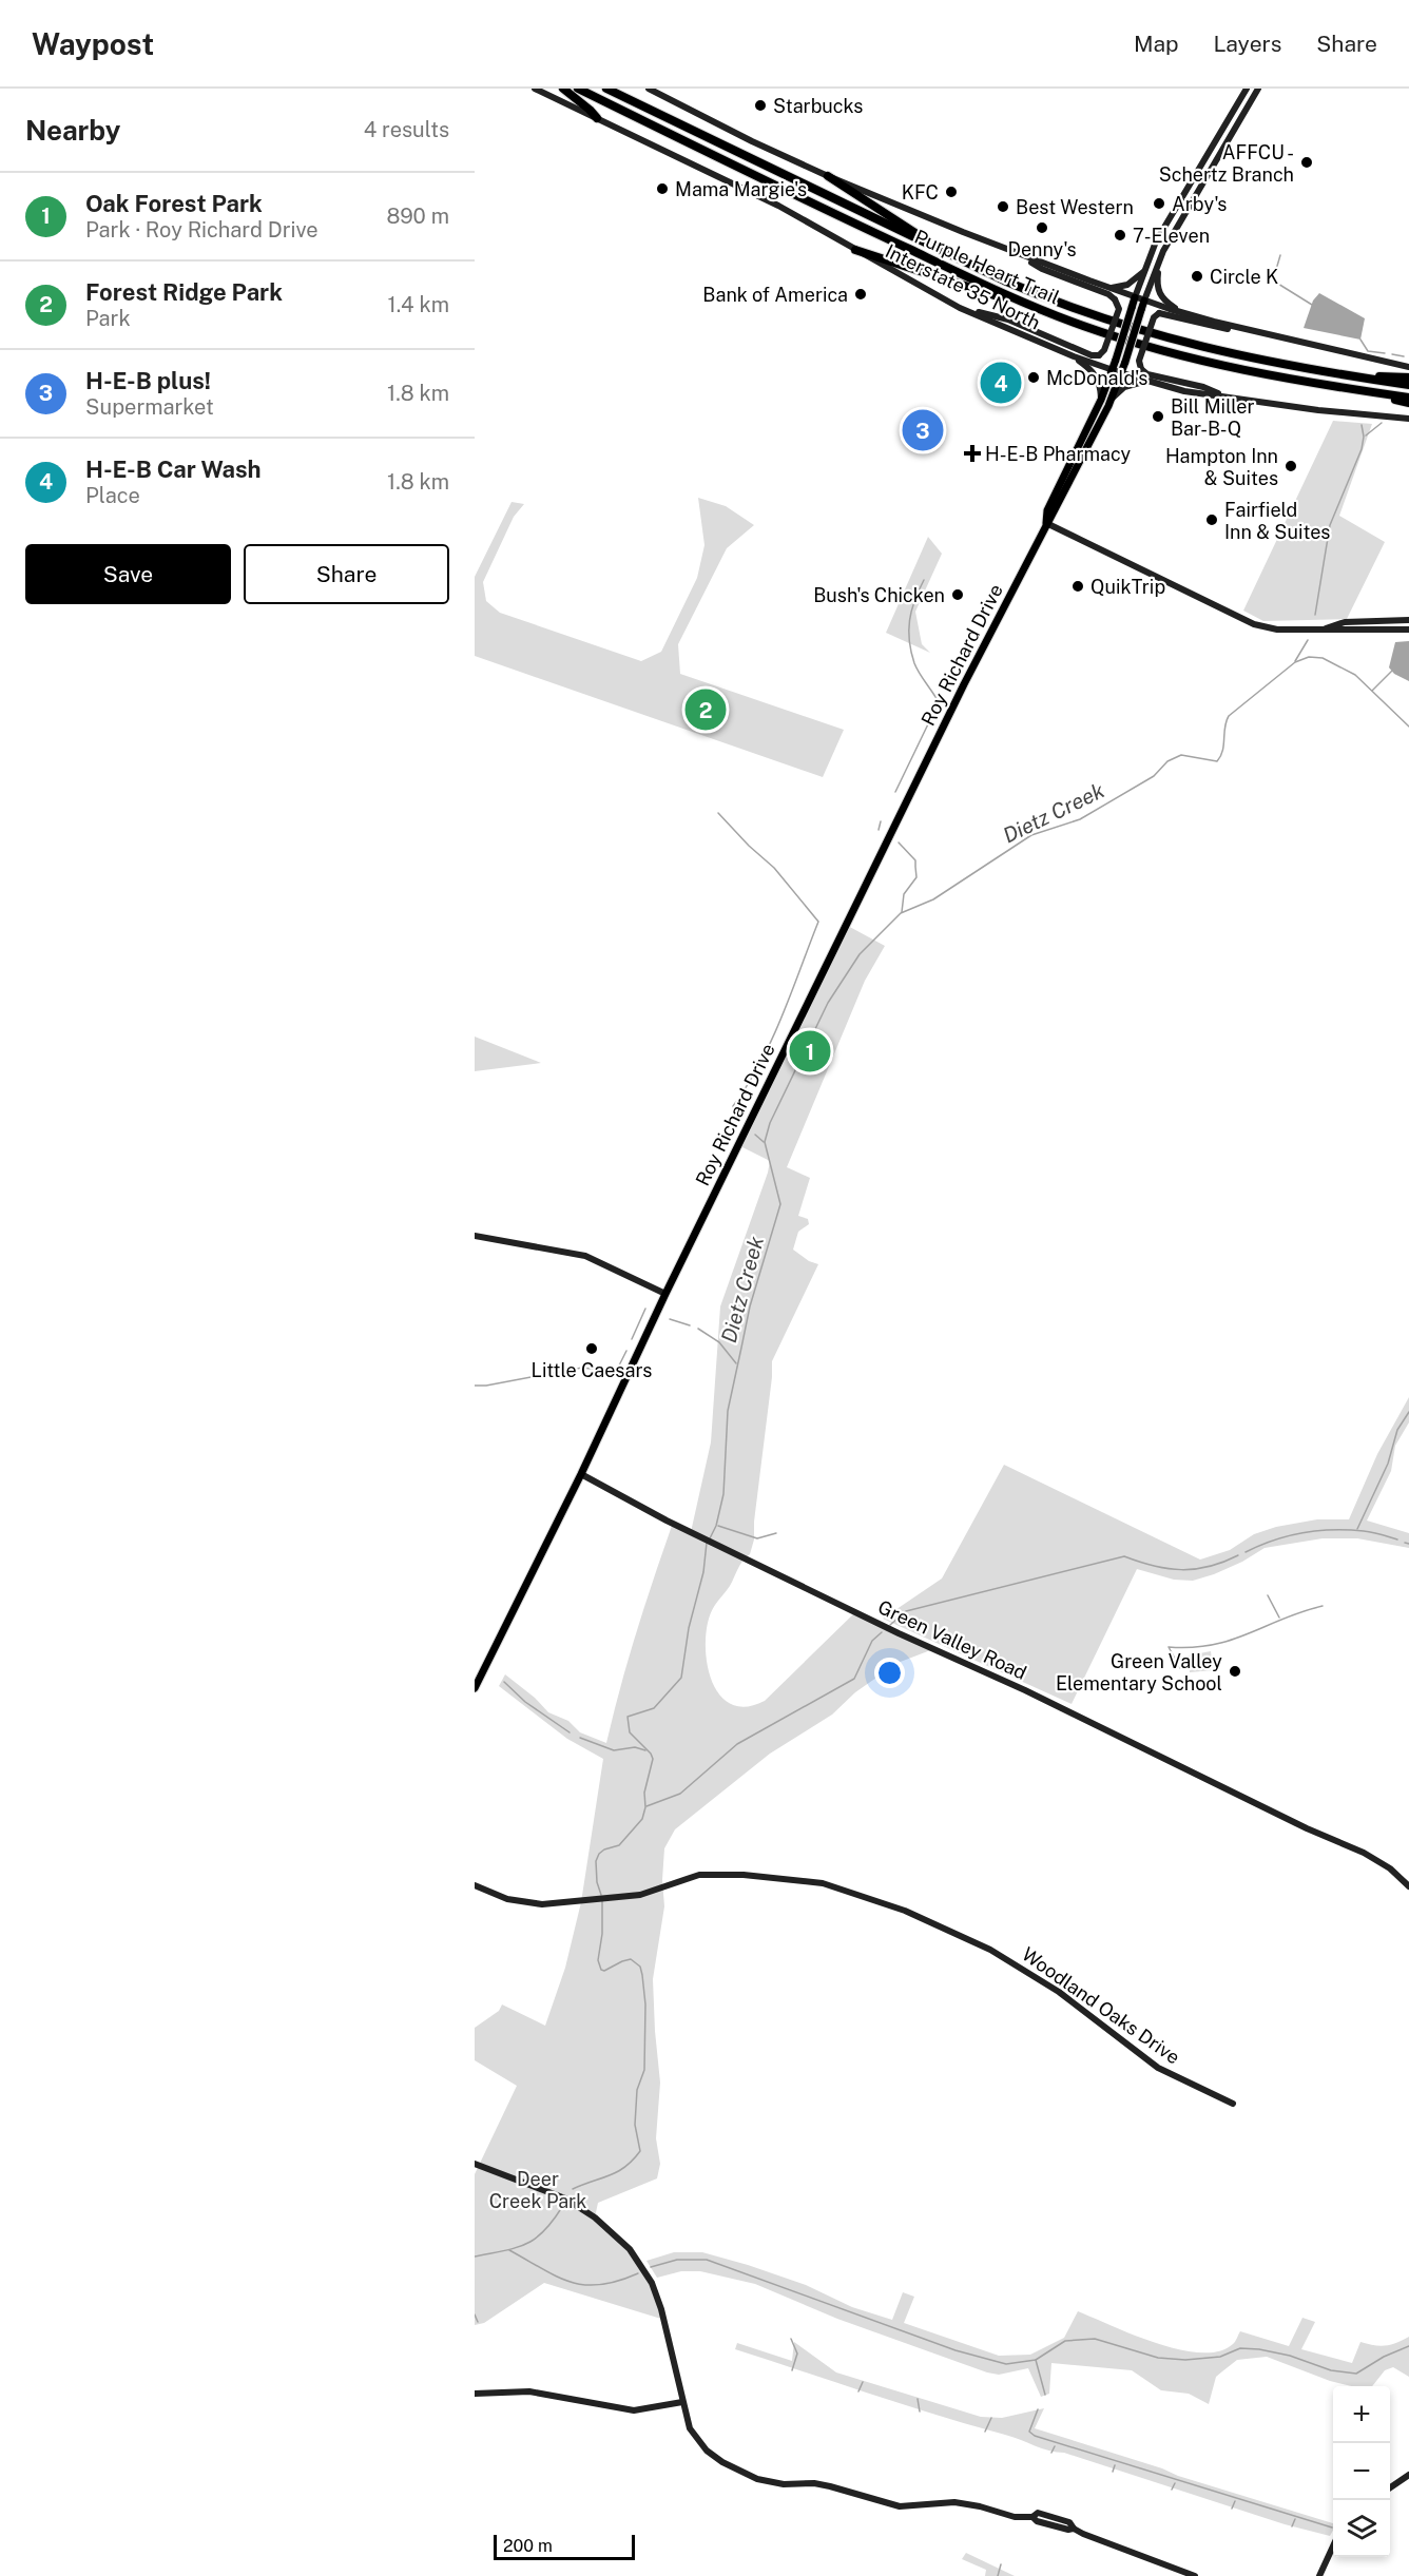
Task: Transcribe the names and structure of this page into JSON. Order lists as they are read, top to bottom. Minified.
{"streets":{"highway":["Purple Heart Trail"],"main road":["Roy Richard Drive"],"street":["Interstate 35 North","Green Valley Road","Woodland Oaks Drive"]},"crossings":[["Interstate 35 North","Roy Richard Drive"],["Roy Richard Drive","Green Valley Road"]],"water":["Dietz Creek"],"parks":["Deer Creek Park"],"places":{"other":["Starbucks","AFFCU - Schertz Branch","Mama Margie's","KFC","Arby's","Best Western","Denny's","7-Eleven","Circle K","Bank of America","McDonald's","Bill Miller Bar-B-Q","Hampton Inn & Suites","Fairfield Inn & Suites","QuikTrip","Bush's Chicken","Little Caesars","Green Valley Elementary School"],"health":["H-E-B Pharmacy"]},"scale_bar":"200 m","page":{"header":"Waypost","nav":["Map","Layers","Share"],"heading":["Nearby","4 results"],"list":[{"mark":"1","name":"Oak Forest Park","note":"Park · Roy Richard Drive","value":"890 m"},{"mark":"2","name":"Forest Ridge Park","note":"Park","value":"1.4 km"},{"mark":"3","name":"H-E-B plus!","note":"Supermarket","value":"1.8 km"},{"mark":"4","name":"H-E-B Car Wash","note":"Place","value":"1.8 km"}],"pins":["4","3","2","1"],"buttons":["Save","Share"],"map_buttons":["+","−"],"scale":"200 m"}}
